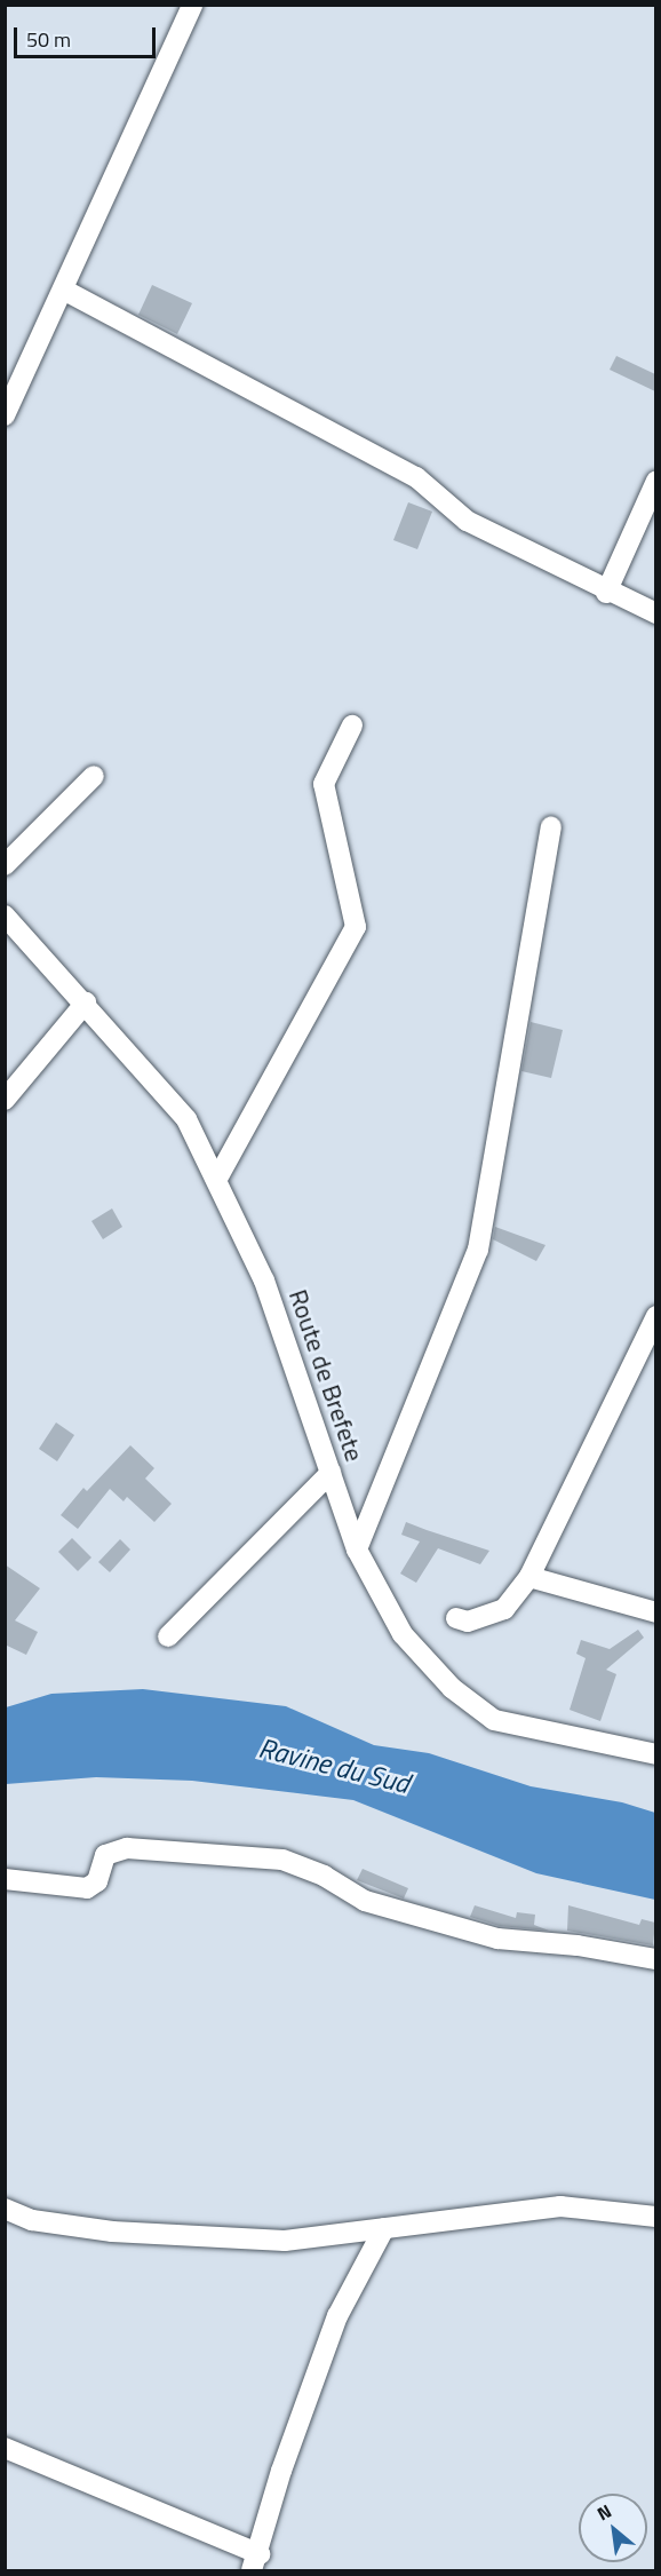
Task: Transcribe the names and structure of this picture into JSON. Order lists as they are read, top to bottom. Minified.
{"streets":{"street":["Route de Brefete"]},"water":["Ravine du Sud"],"scale_bar":"50 m","north":"top left"}
